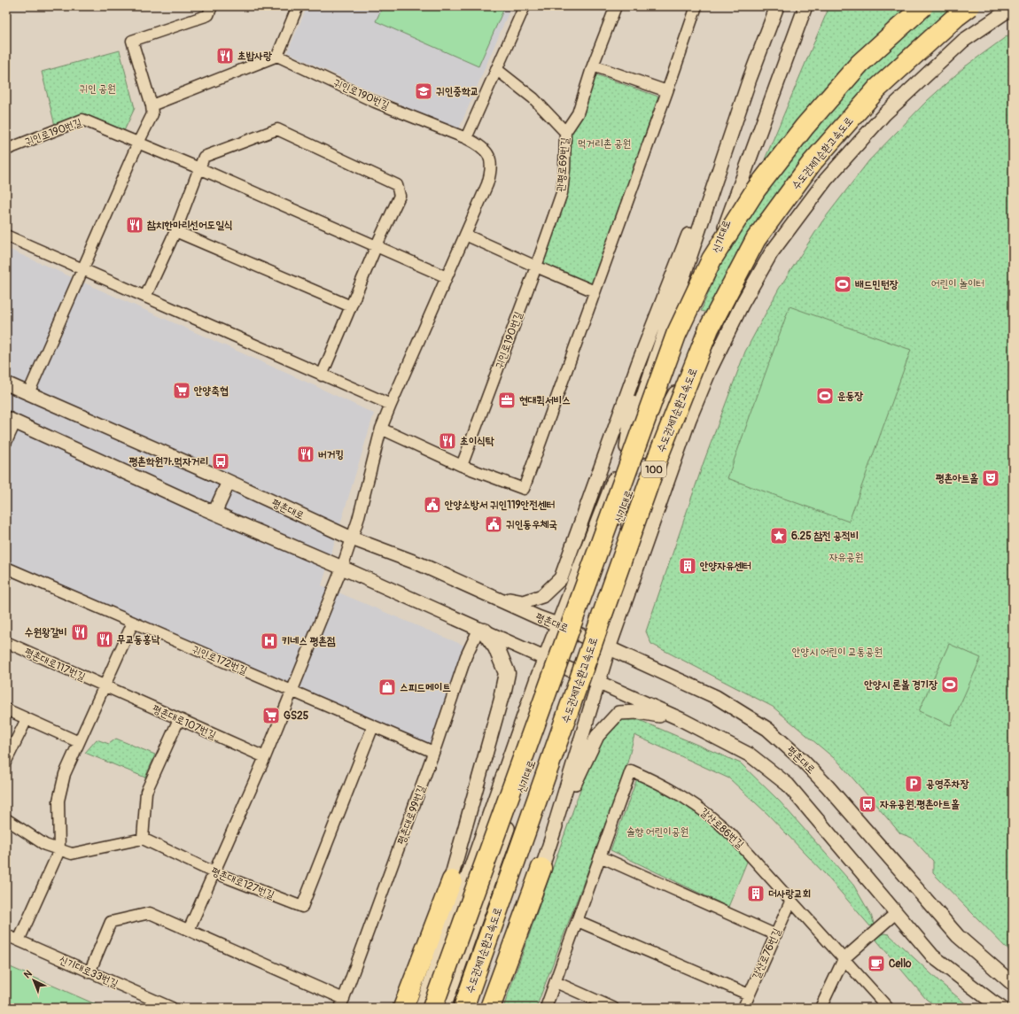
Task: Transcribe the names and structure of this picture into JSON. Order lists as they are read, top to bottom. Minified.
{"streets":{"highway":["수도권제1순환고속도로","100"],"street":["귀인로190번길","관평로69번길","신기대로","평촌대로","귀인로172번길","평촌대로117번길","평촌대로107번길","평촌대로99번길","갈산로86번길","평촌대로127번길","갈산로76번길","신기대로33번길"]},"crossings":[["귀인로190번길","관평로69번길"],["귀인로190번길","평촌대로"],["신기대로","평촌대로"],["귀인로172번길","평촌대로99번길"],["귀인로172번길","평촌대로127번길"],["평촌대로117번길","평촌대로107번길"],["평촌대로99번길","신기대로33번길"],["갈산로86번길","갈산로76번길"]],"parks":["귀인 공원","먹거리촌 공원","어린이 놀이터","자유공원","안양시 어린이 교통공원","솔향 어린이공원"],"places":{"restaurant":["초밥사랑","참치한마리선어도일식","초이식탁","버거킹","수원왕갈비","무교동홍낙"],"school or university":["귀인중학교"],"sports":["배드민턴장","운동장","안양시 론볼 경기장"],"supermarket":["안양축협","GS25"],"office":["현대퀵서비스"],"bus stop":["평촌학원가.먹자거리","자유공원.평촌아트홀"],"theatre":["평촌아트홀"],"public building":["안양소방서 귀인119안전센터","귀인동우체국"],"place":["6.25 참전 공적비"],"building":["안양자유센터","더사랑교회"],"hospital":["키네스 평촌점"],"shop":["스피드메이트"],"parking":["공영주차장"],"cafe":["Cello"]},"north":"top left"}
